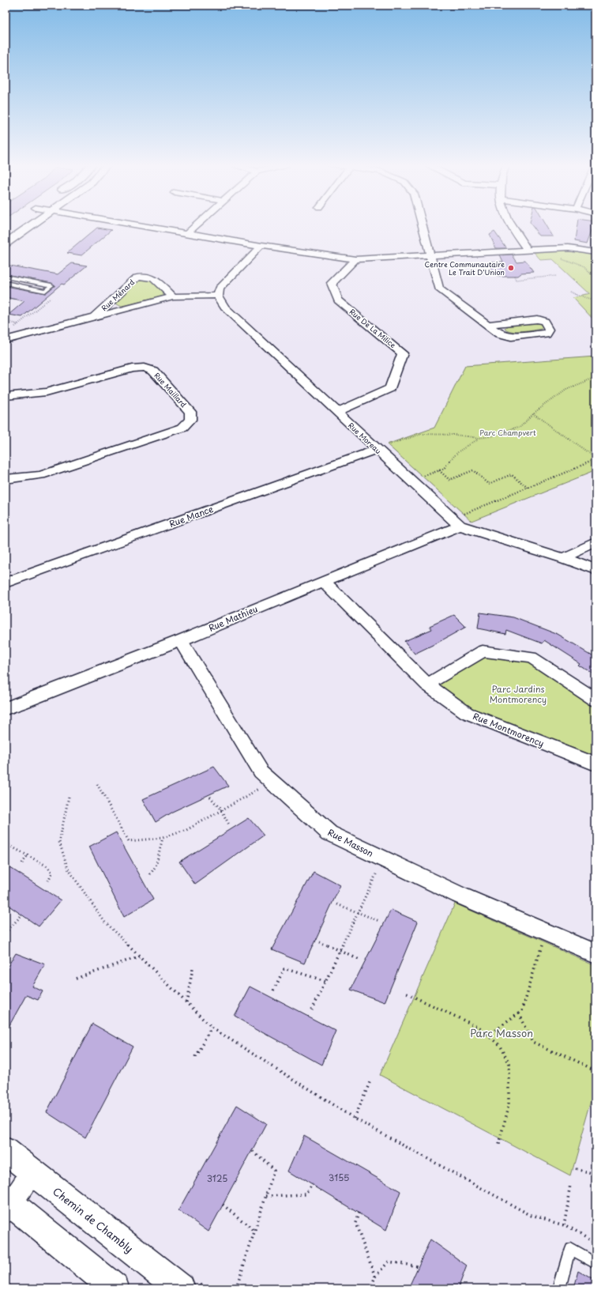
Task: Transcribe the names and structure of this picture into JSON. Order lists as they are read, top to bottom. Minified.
{"streets":{"street":["Rue Ménard","Rue De La Milice","Rue Maillard","Rue Moreau","Rue Mance","Rue Mathieu","Rue Montmorency","Rue Masson","Chemin de Chambly"]},"crossings":[["Rue Ménard","Rue Moreau"],["Rue De La Milice","Rue Moreau"],["Rue Moreau","Rue Mance"],["Rue Moreau","Rue Mathieu"],["Rue Mathieu","Rue Montmorency"],["Rue Mathieu","Rue Masson"]],"parks":["Parc Champvert","Parc Jardins Montmorency","Parc Masson"],"places":["Centre Communautaire Le Trait D'Union"],"house_numbers":["3155","3125"]}
